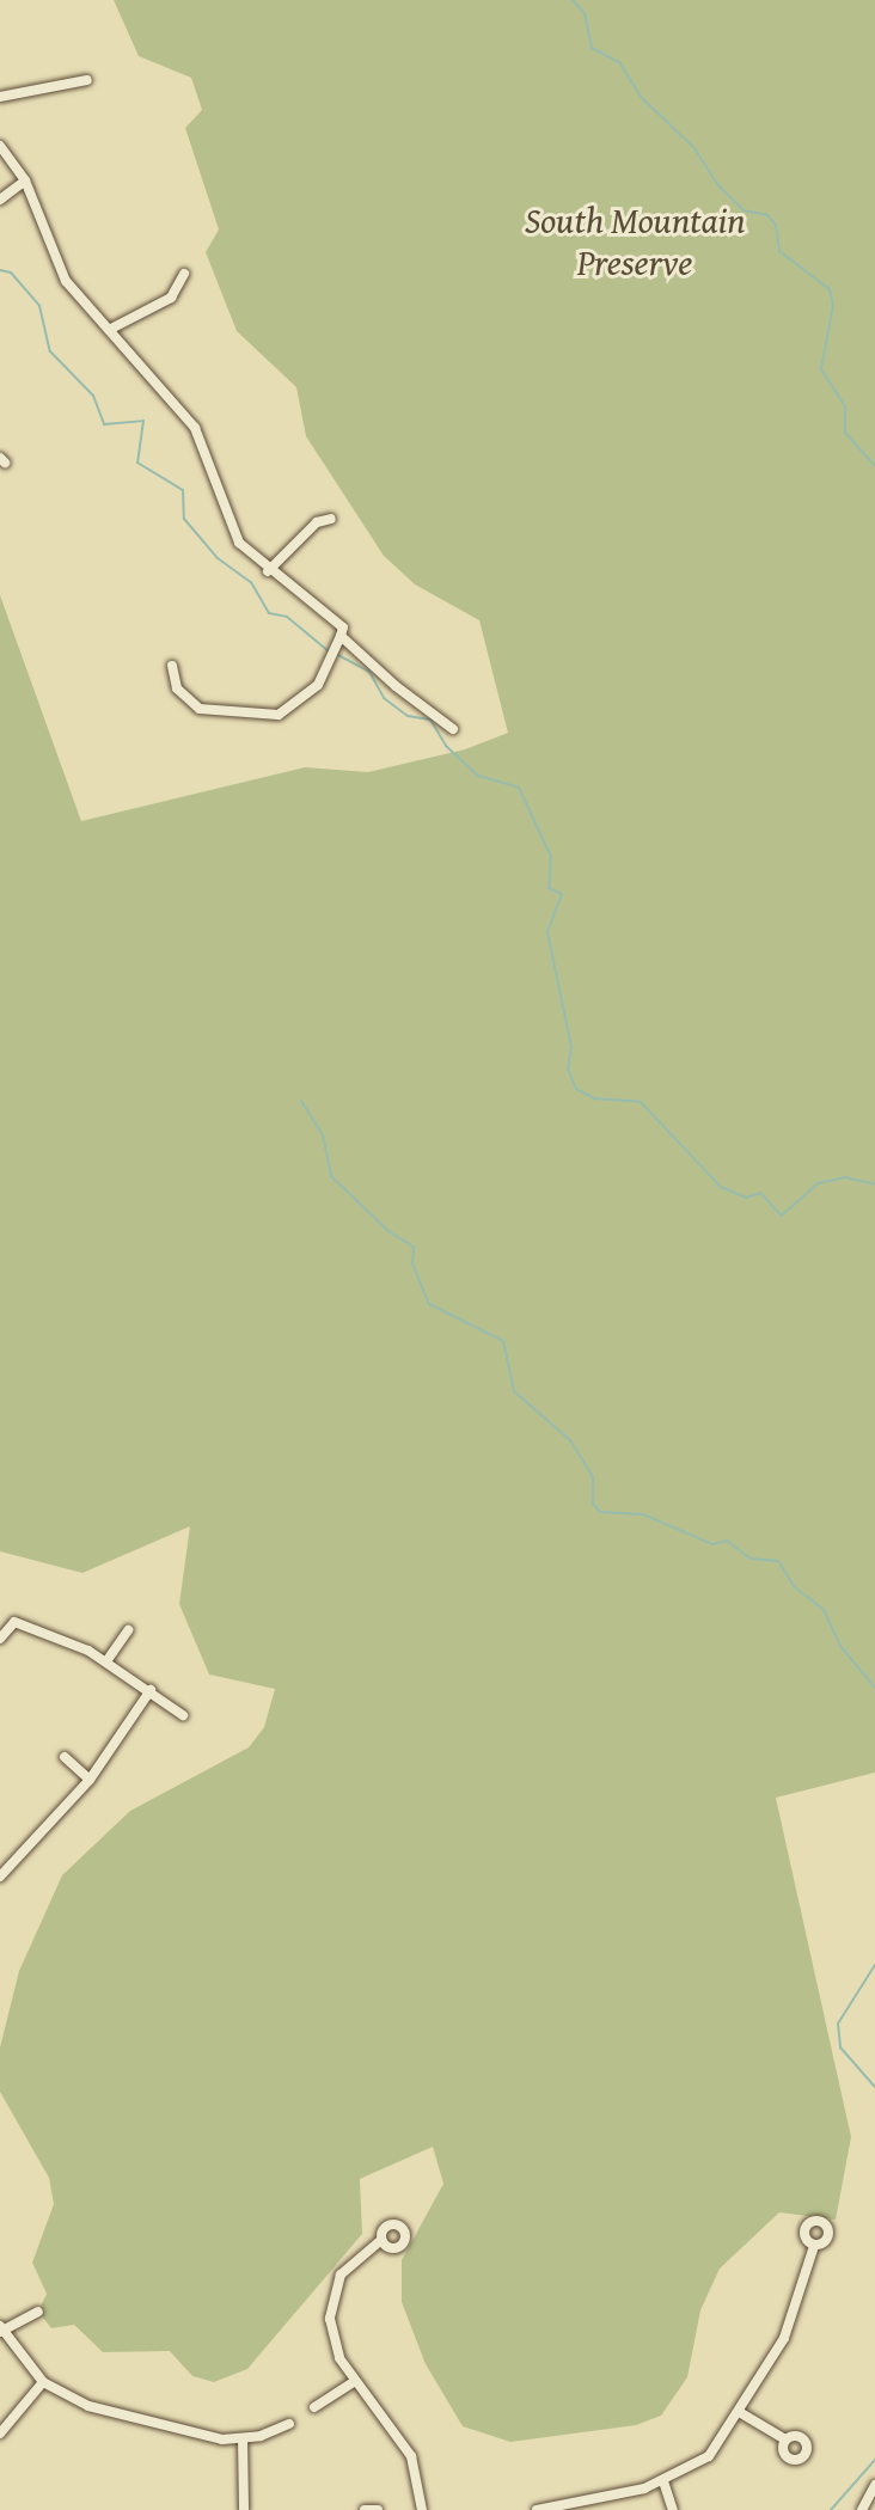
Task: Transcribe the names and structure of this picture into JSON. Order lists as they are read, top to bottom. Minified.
{"parks":["South Mountain Preserve"]}
